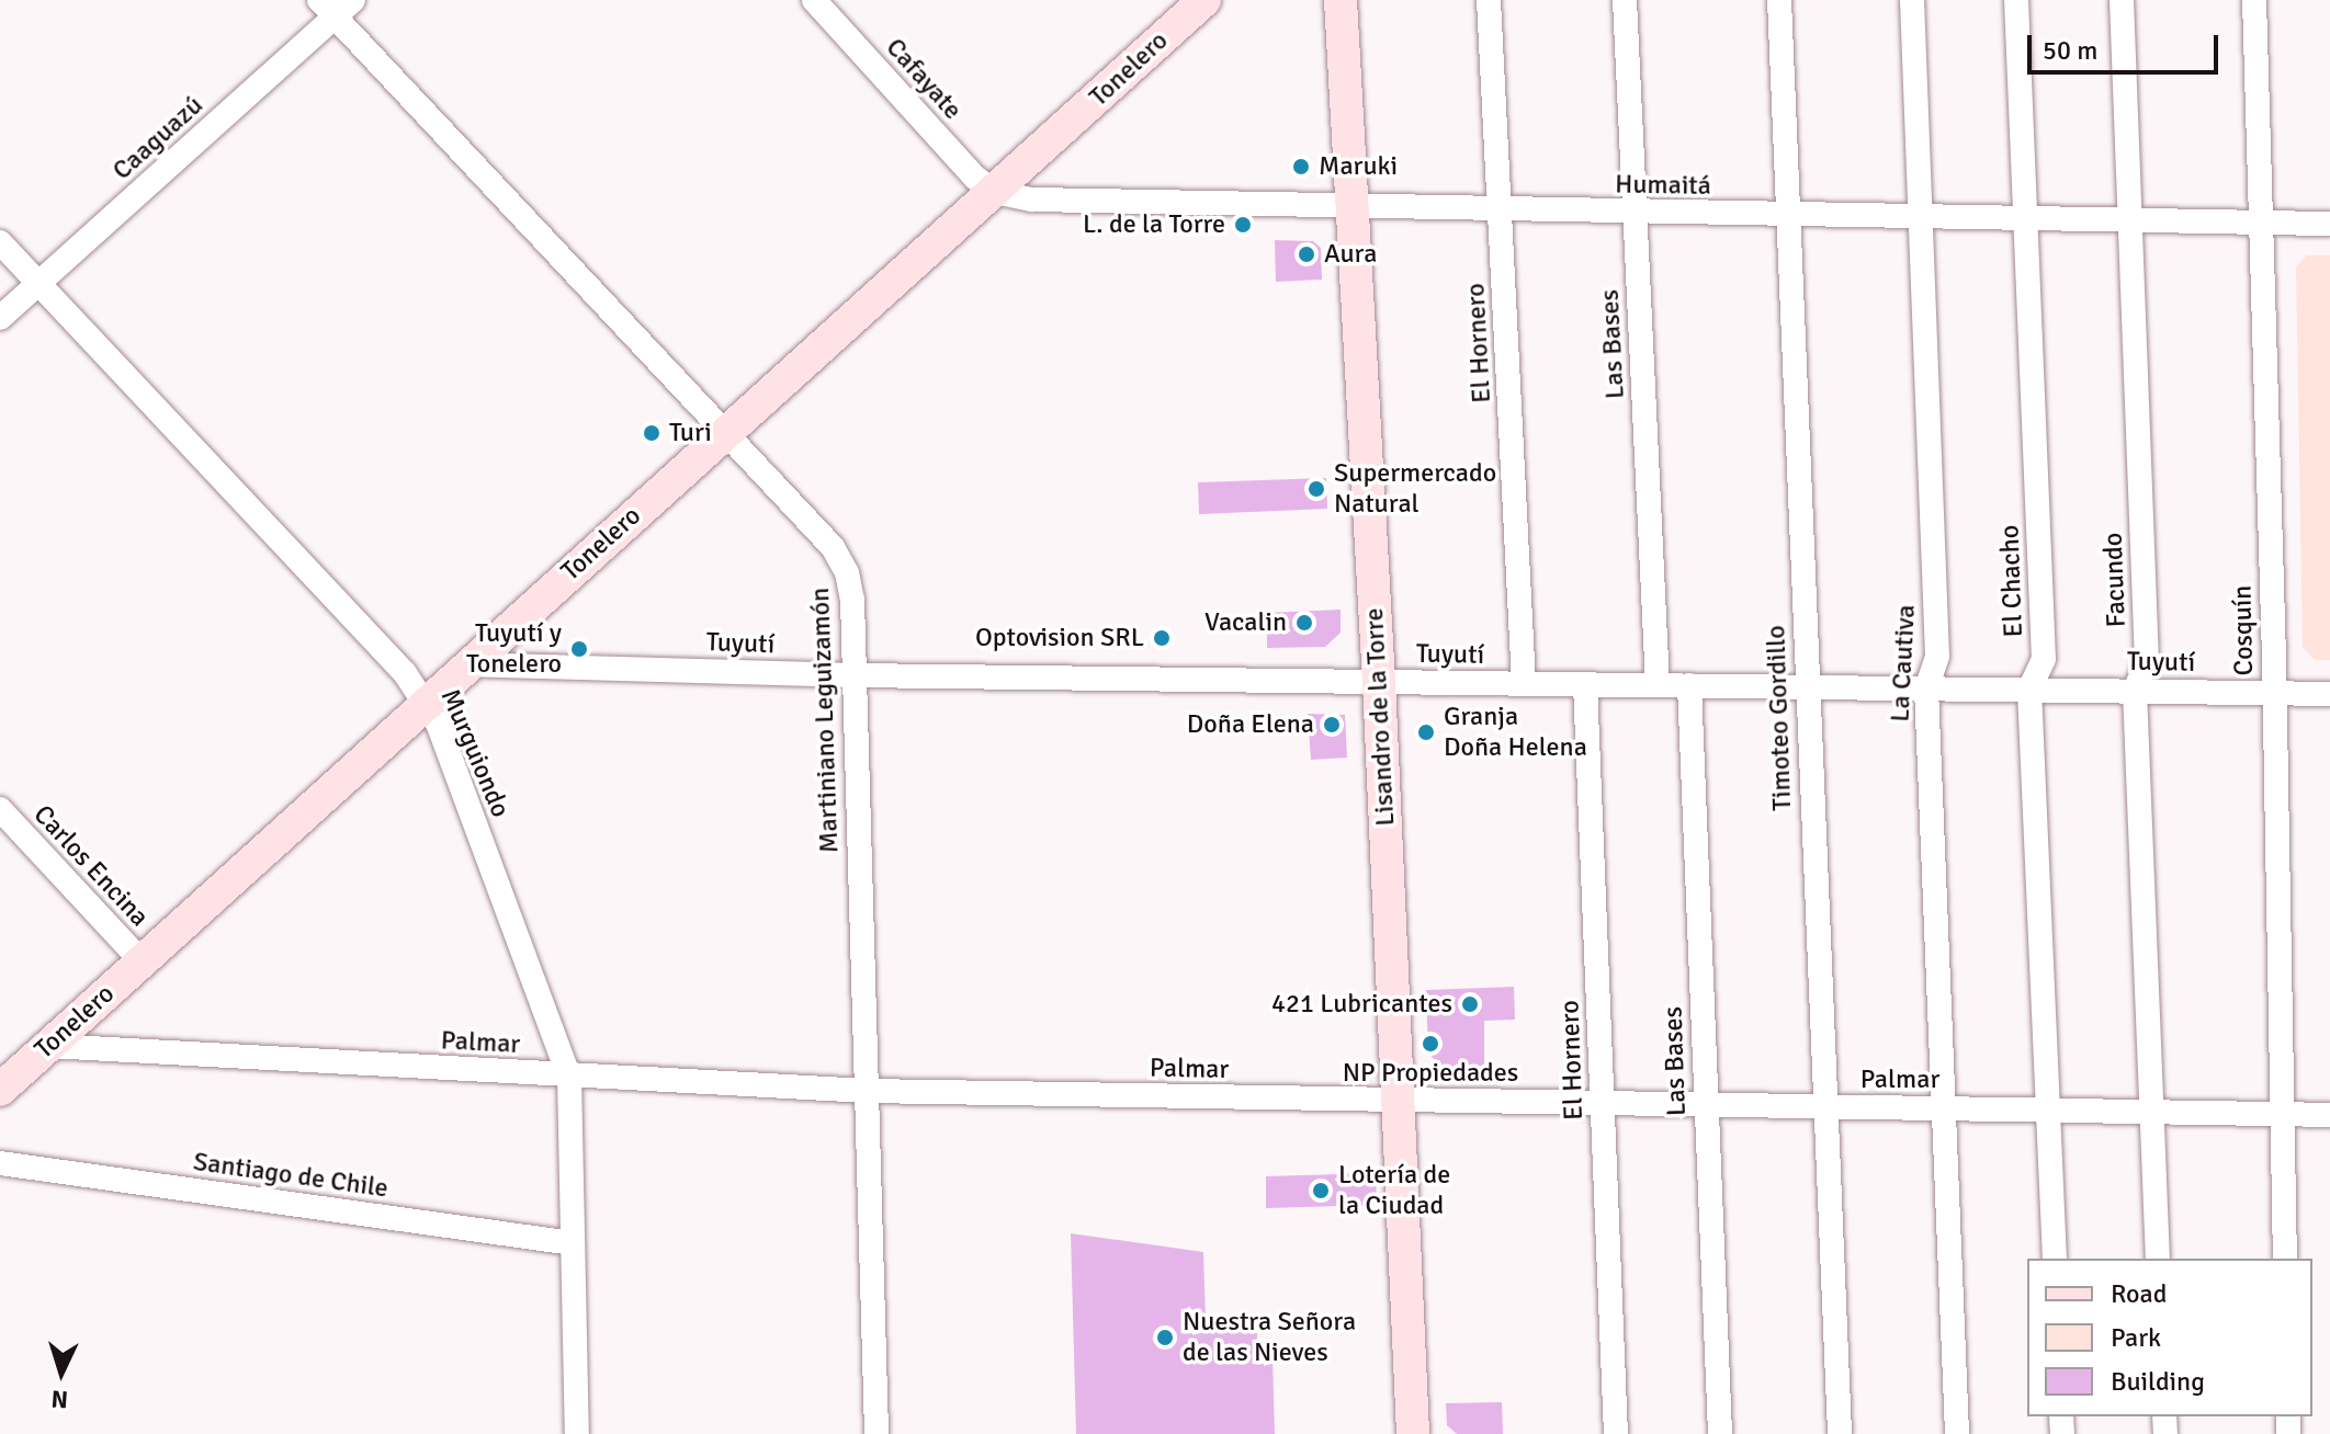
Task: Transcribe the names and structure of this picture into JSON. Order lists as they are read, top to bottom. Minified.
{"streets":{"street":["Tonelero","Cafayate","Caaguazú","Humaitá","El Hornero","Las Bases","Facundo","El Chacho","Cosquín","Tuyutí","La Cautiva","Lisandro de la Torre","Timoteo Gordillo","Martiniano Leguizamón","Murguiondo","Carlos Encina","Palmar","Santiago de Chile"]},"crossings":[["Tonelero","Cafayate"],["Tonelero","Humaitá"],["Tonelero","Tuyutí"],["Tonelero","Martiniano Leguizamón"],["Tonelero","Murguiondo"],["Tonelero","Carlos Encina"],["Tonelero","Palmar"],["Cafayate","Humaitá"],["Caaguazú","Martiniano Leguizamón"],["Caaguazú","Murguiondo"],["Humaitá","El Hornero"],["Humaitá","Las Bases"],["Humaitá","Facundo"],["Humaitá","El Chacho"],["Humaitá","Cosquín"],["Humaitá","La Cautiva"],["Humaitá","Lisandro de la Torre"],["Humaitá","Timoteo Gordillo"],["El Hornero","Tuyutí"],["El Hornero","Palmar"],["Las Bases","Tuyutí"],["Las Bases","Palmar"],["Facundo","Tuyutí"],["Facundo","Palmar"],["El Chacho","Tuyutí"],["El Chacho","Palmar"],["Cosquín","Tuyutí"],["Cosquín","Palmar"],["Tuyutí","La Cautiva"],["Tuyutí","Lisandro de la Torre"],["Tuyutí","Timoteo Gordillo"],["Tuyutí","Martiniano Leguizamón"],["La Cautiva","Palmar"],["Lisandro de la Torre","Palmar"],["Timoteo Gordillo","Palmar"],["Martiniano Leguizamón","Palmar"],["Murguiondo","Palmar"],["Murguiondo","Santiago de Chile"]],"places":["Maruki","L. de la Torre","Aura","Turi","Supermercado Natural","Vacalin","Optovision SRL","Tuyutí y Tonelero","Doña Elena","Granja Doña Helena","421 Lubricantes","NP Propiedades","Lotería de la Ciudad","Nuestra Señora de las Nieves"],"legend":["Road","Park","Building"],"scale_bar":"50 m","north":"bottom"}
